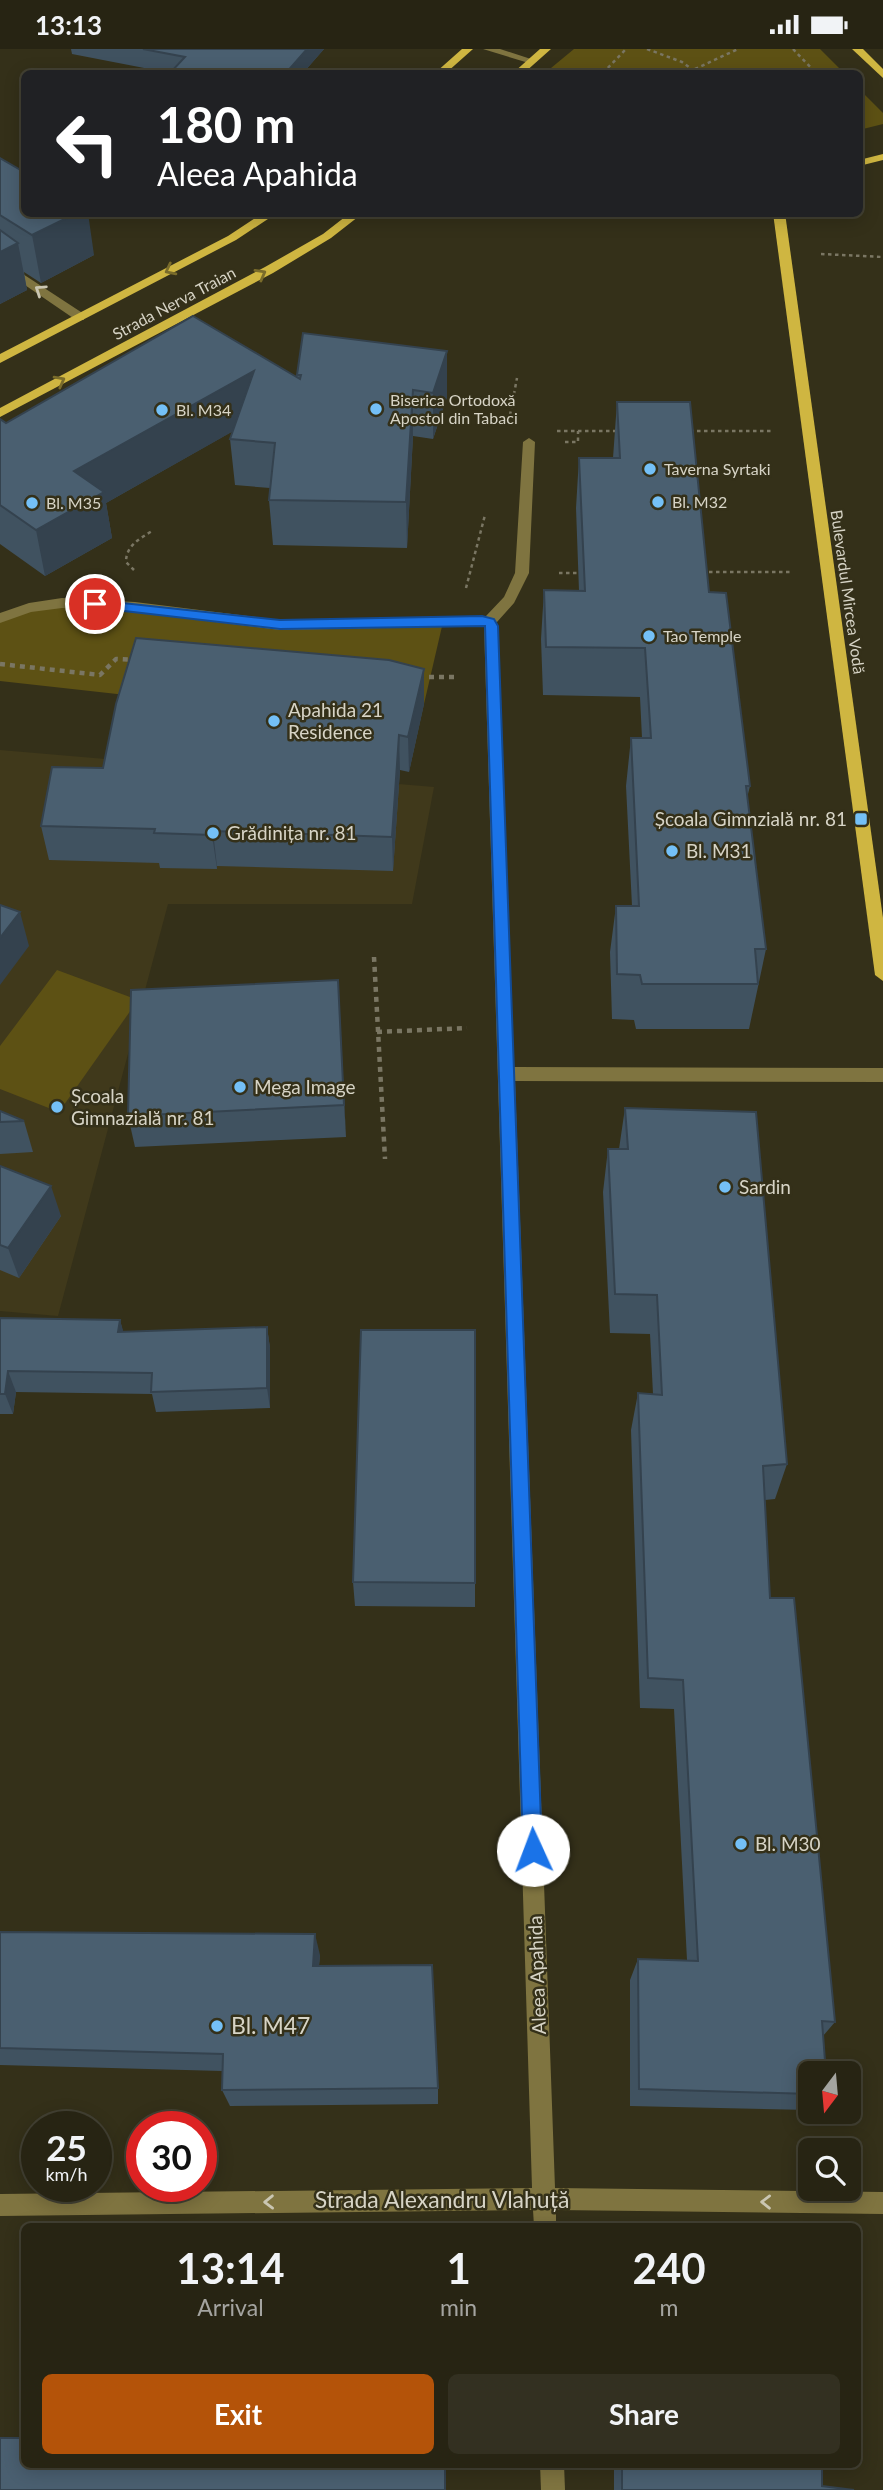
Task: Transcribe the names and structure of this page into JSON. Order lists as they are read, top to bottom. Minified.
{"streets":{"main road":["Strada Nerva Traian","Bulevardul Mircea Vodă"],"street":["Aleea Apahida","Strada Alexandru Vlahuță"]},"crossings":[["Aleea Apahida","Strada Alexandru Vlahuță"]],"one_way":["Strada Alexandru Vlahuță"],"places":{"other":["Biserica Ortodoxă Apostol din Tabaci","Bl. M34","Taverna Syrtaki","Bl. M32","Bl. M35","Tao Temple","Apahida 21 Residence","Grădinița nr. 81","Bl. M31","Mega Image","Școala Gimnazială nr. 81","Sardin","Bl. M30","Bl. M47"],"transit":["Școala Gimnzială nr. 81"]},"north":"bottom","page":{"status":"13:13","turn":["180 m","Aleea Apahida"],"speed":"25 km/h","limit":"30","eta":["13:14","Arrival","1","min","240","m"],"buttons":["Exit","Share"]}}
